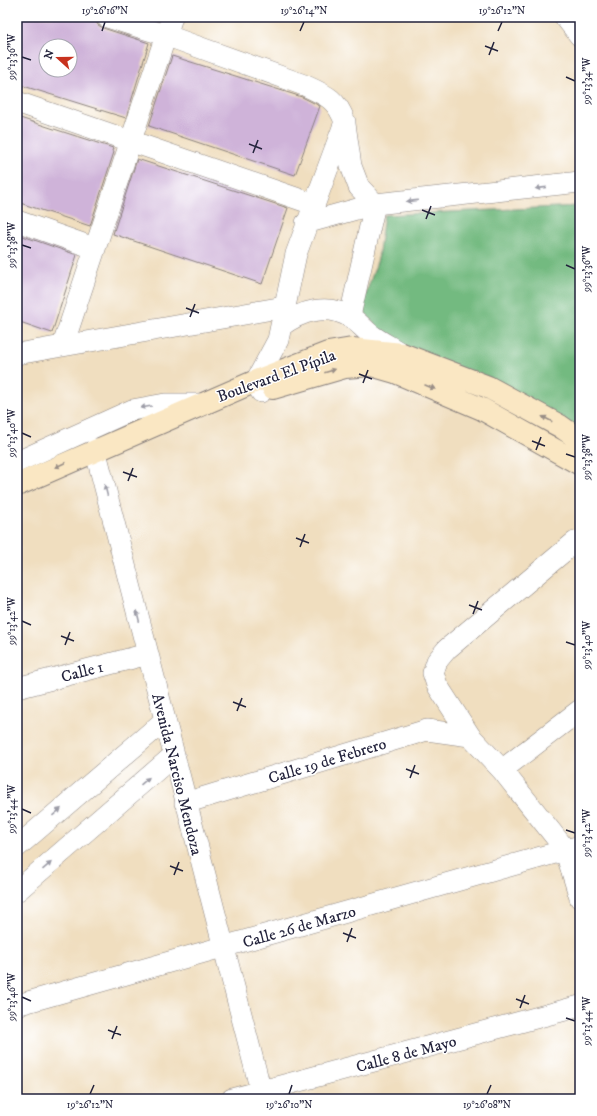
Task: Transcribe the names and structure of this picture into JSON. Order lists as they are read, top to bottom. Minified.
{"streets":{"street":["Boulevard El Pípila","Calle 1","Calle 19 de Febrero","Avenida Narciso Mendoza","Calle 26 de Marzo","Calle 8 de Mayo"]},"crossings":[["Boulevard El Pípila","Avenida Narciso Mendoza"],["Calle 1","Avenida Narciso Mendoza"],["Calle 19 de Febrero","Avenida Narciso Mendoza"],["Avenida Narciso Mendoza","Calle 26 de Marzo"],["Avenida Narciso Mendoza","Calle 8 de Mayo"]],"north":"left","coordinates":["19°26'16\"N","19°26'14\"N","19°26'12\"N","99°13'36\"W","99°13'34\"W","99°13'38\"W","99°13'40\"W","99°13'42\"W","99°13'44\"W","99°13'46\"W","19°26'10\"N","19°26'08\"N"]}
